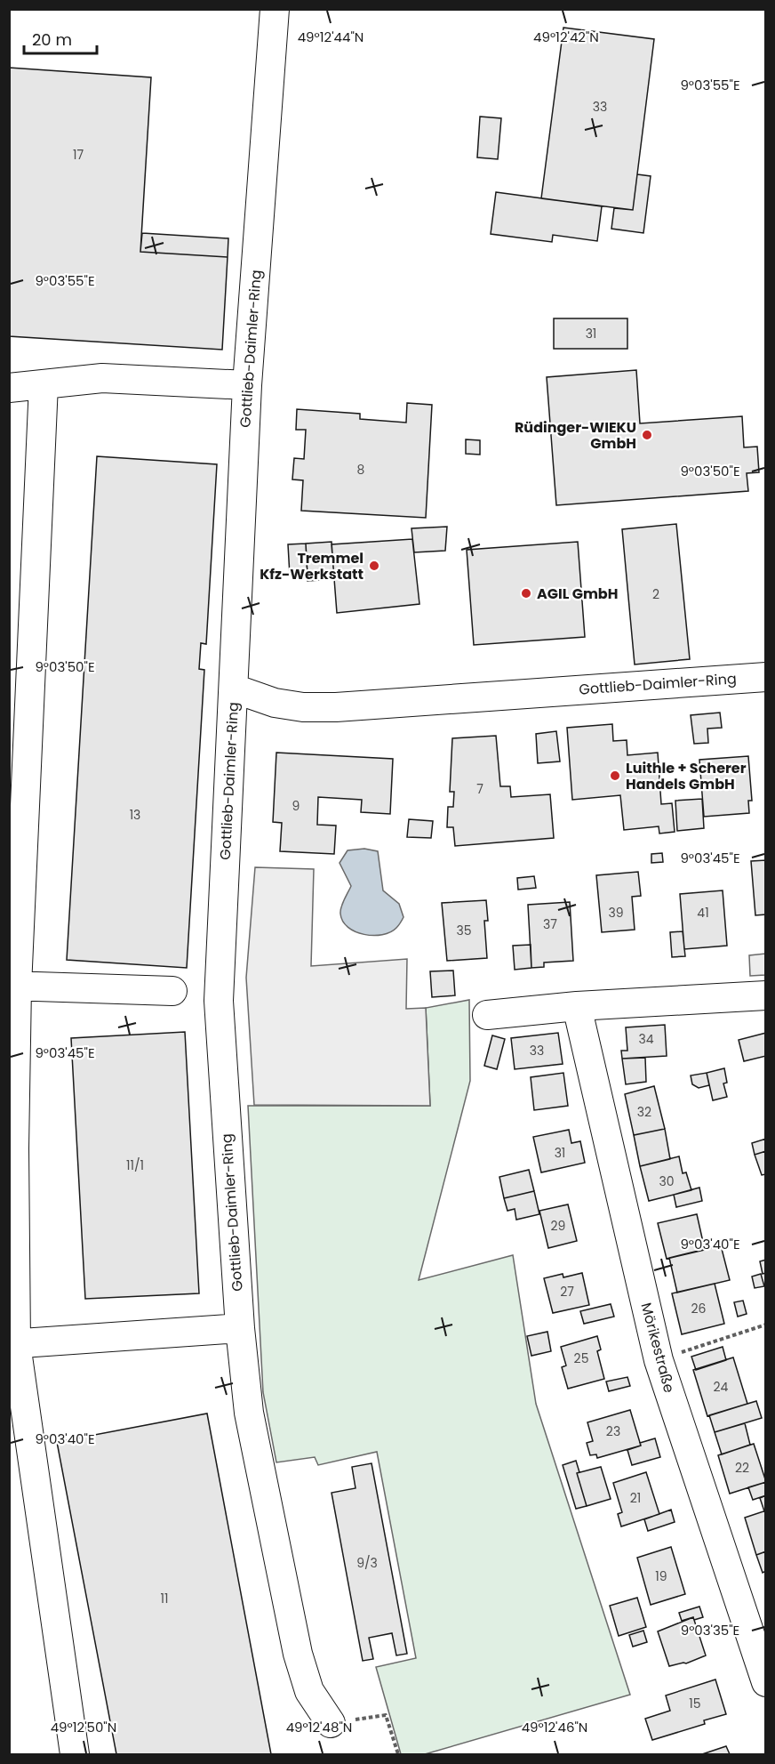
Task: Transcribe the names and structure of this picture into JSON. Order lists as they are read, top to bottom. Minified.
{"streets":{"street":["Gottlieb-Daimler-Ring","Mörikestraße"]},"places":["Rüdinger-WIEKU GmbH","Tremmel Kfz-Werkstatt","AGIL GmbH","Luithle + Scherer Handels GmbH"],"house_numbers":["33","17","31","8","2","7","9","13","39","41","37","35","34","33","32","31","11/1","30","29","27","26","25","24","23","22","21","9/3","19","11","15"],"scale_bar":"20 m","coordinates":["49°12'44\"N","49°12'42\"N","9°03'55\"E","9°03'50\"E","9°03'45\"E","9°03'40\"E","9°03'35\"E","49°12'50\"N","49°12'48\"N","49°12'46\"N"]}
